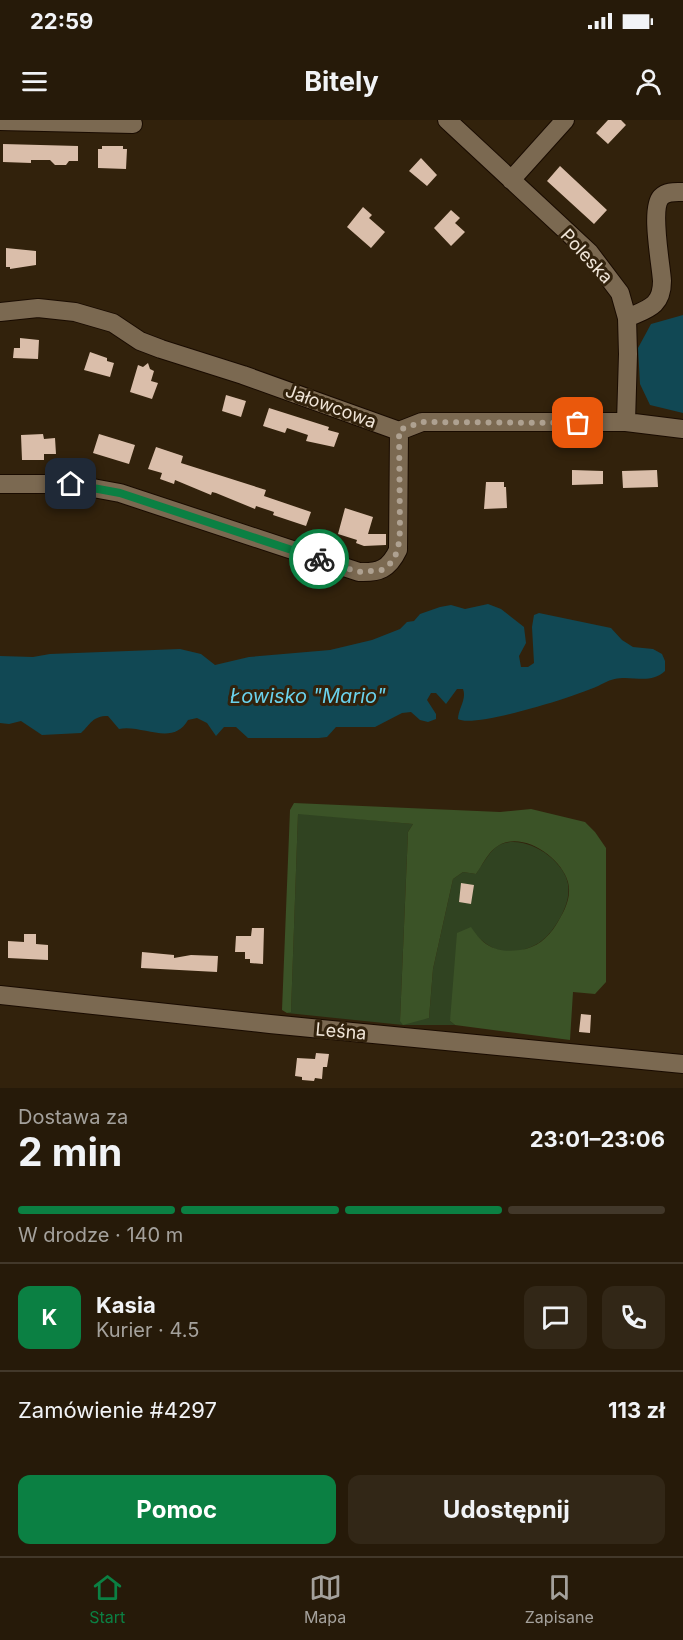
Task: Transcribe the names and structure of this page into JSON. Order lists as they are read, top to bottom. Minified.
{"streets":{"street":["Poleska","Jałowcowa","Leśna"]},"crossings":[["Poleska","Jałowcowa"]],"water":["Łowisko \"Mario\""],"page":{"status":"22:59","header":"Bitely","heading":["2 min","Dostawa za","23:01–23:06"],"panel":["Kasia","Kurier · 4.5","Zamówienie #4297","113 zł"],"bar":"W drodze · 140 m","round":"K","buttons":["Pomoc","Udostępnij"],"tabs":["Start","Mapa","Zapisane"]}}
